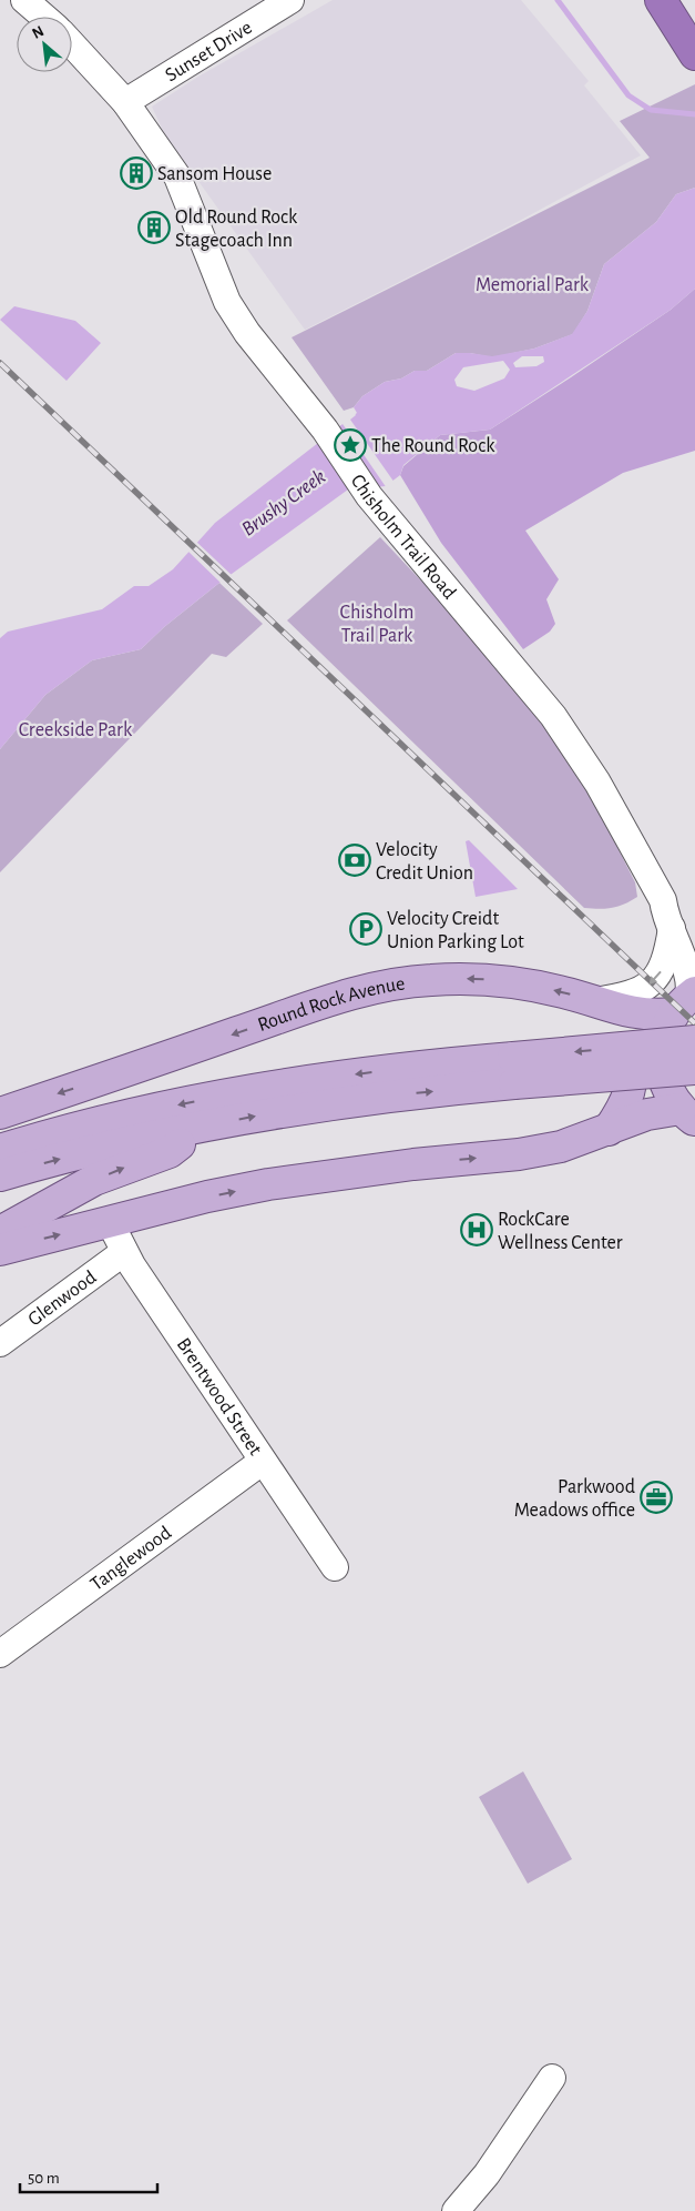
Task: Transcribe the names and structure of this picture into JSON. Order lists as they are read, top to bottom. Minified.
{"streets":{"main road":["Round Rock Avenue"],"street":["Sunset Drive","Chisholm Trail Road","Glenwood","Brentwood Street","Tanglewood"]},"crossings":[["Sunset Drive","Chisholm Trail Road"],["Chisholm Trail Road","Round Rock Avenue"],["Glenwood","Brentwood Street"],["Brentwood Street","Tanglewood"]],"water":["Brushy Creek"],"parks":["Memorial Park","Chisholm Trail Park","Creekside Park"],"places":{"building":["Sansom House","Old Round Rock Stagecoach Inn"],"place":["The Round Rock"],"bank":["Velocity Credit Union"],"parking":["Velocity Creidt Union Parking Lot"],"hospital":["RockCare Wellness Center"],"office":["Parkwood Meadows office"]},"scale_bar":"50 m","north":"top left"}
